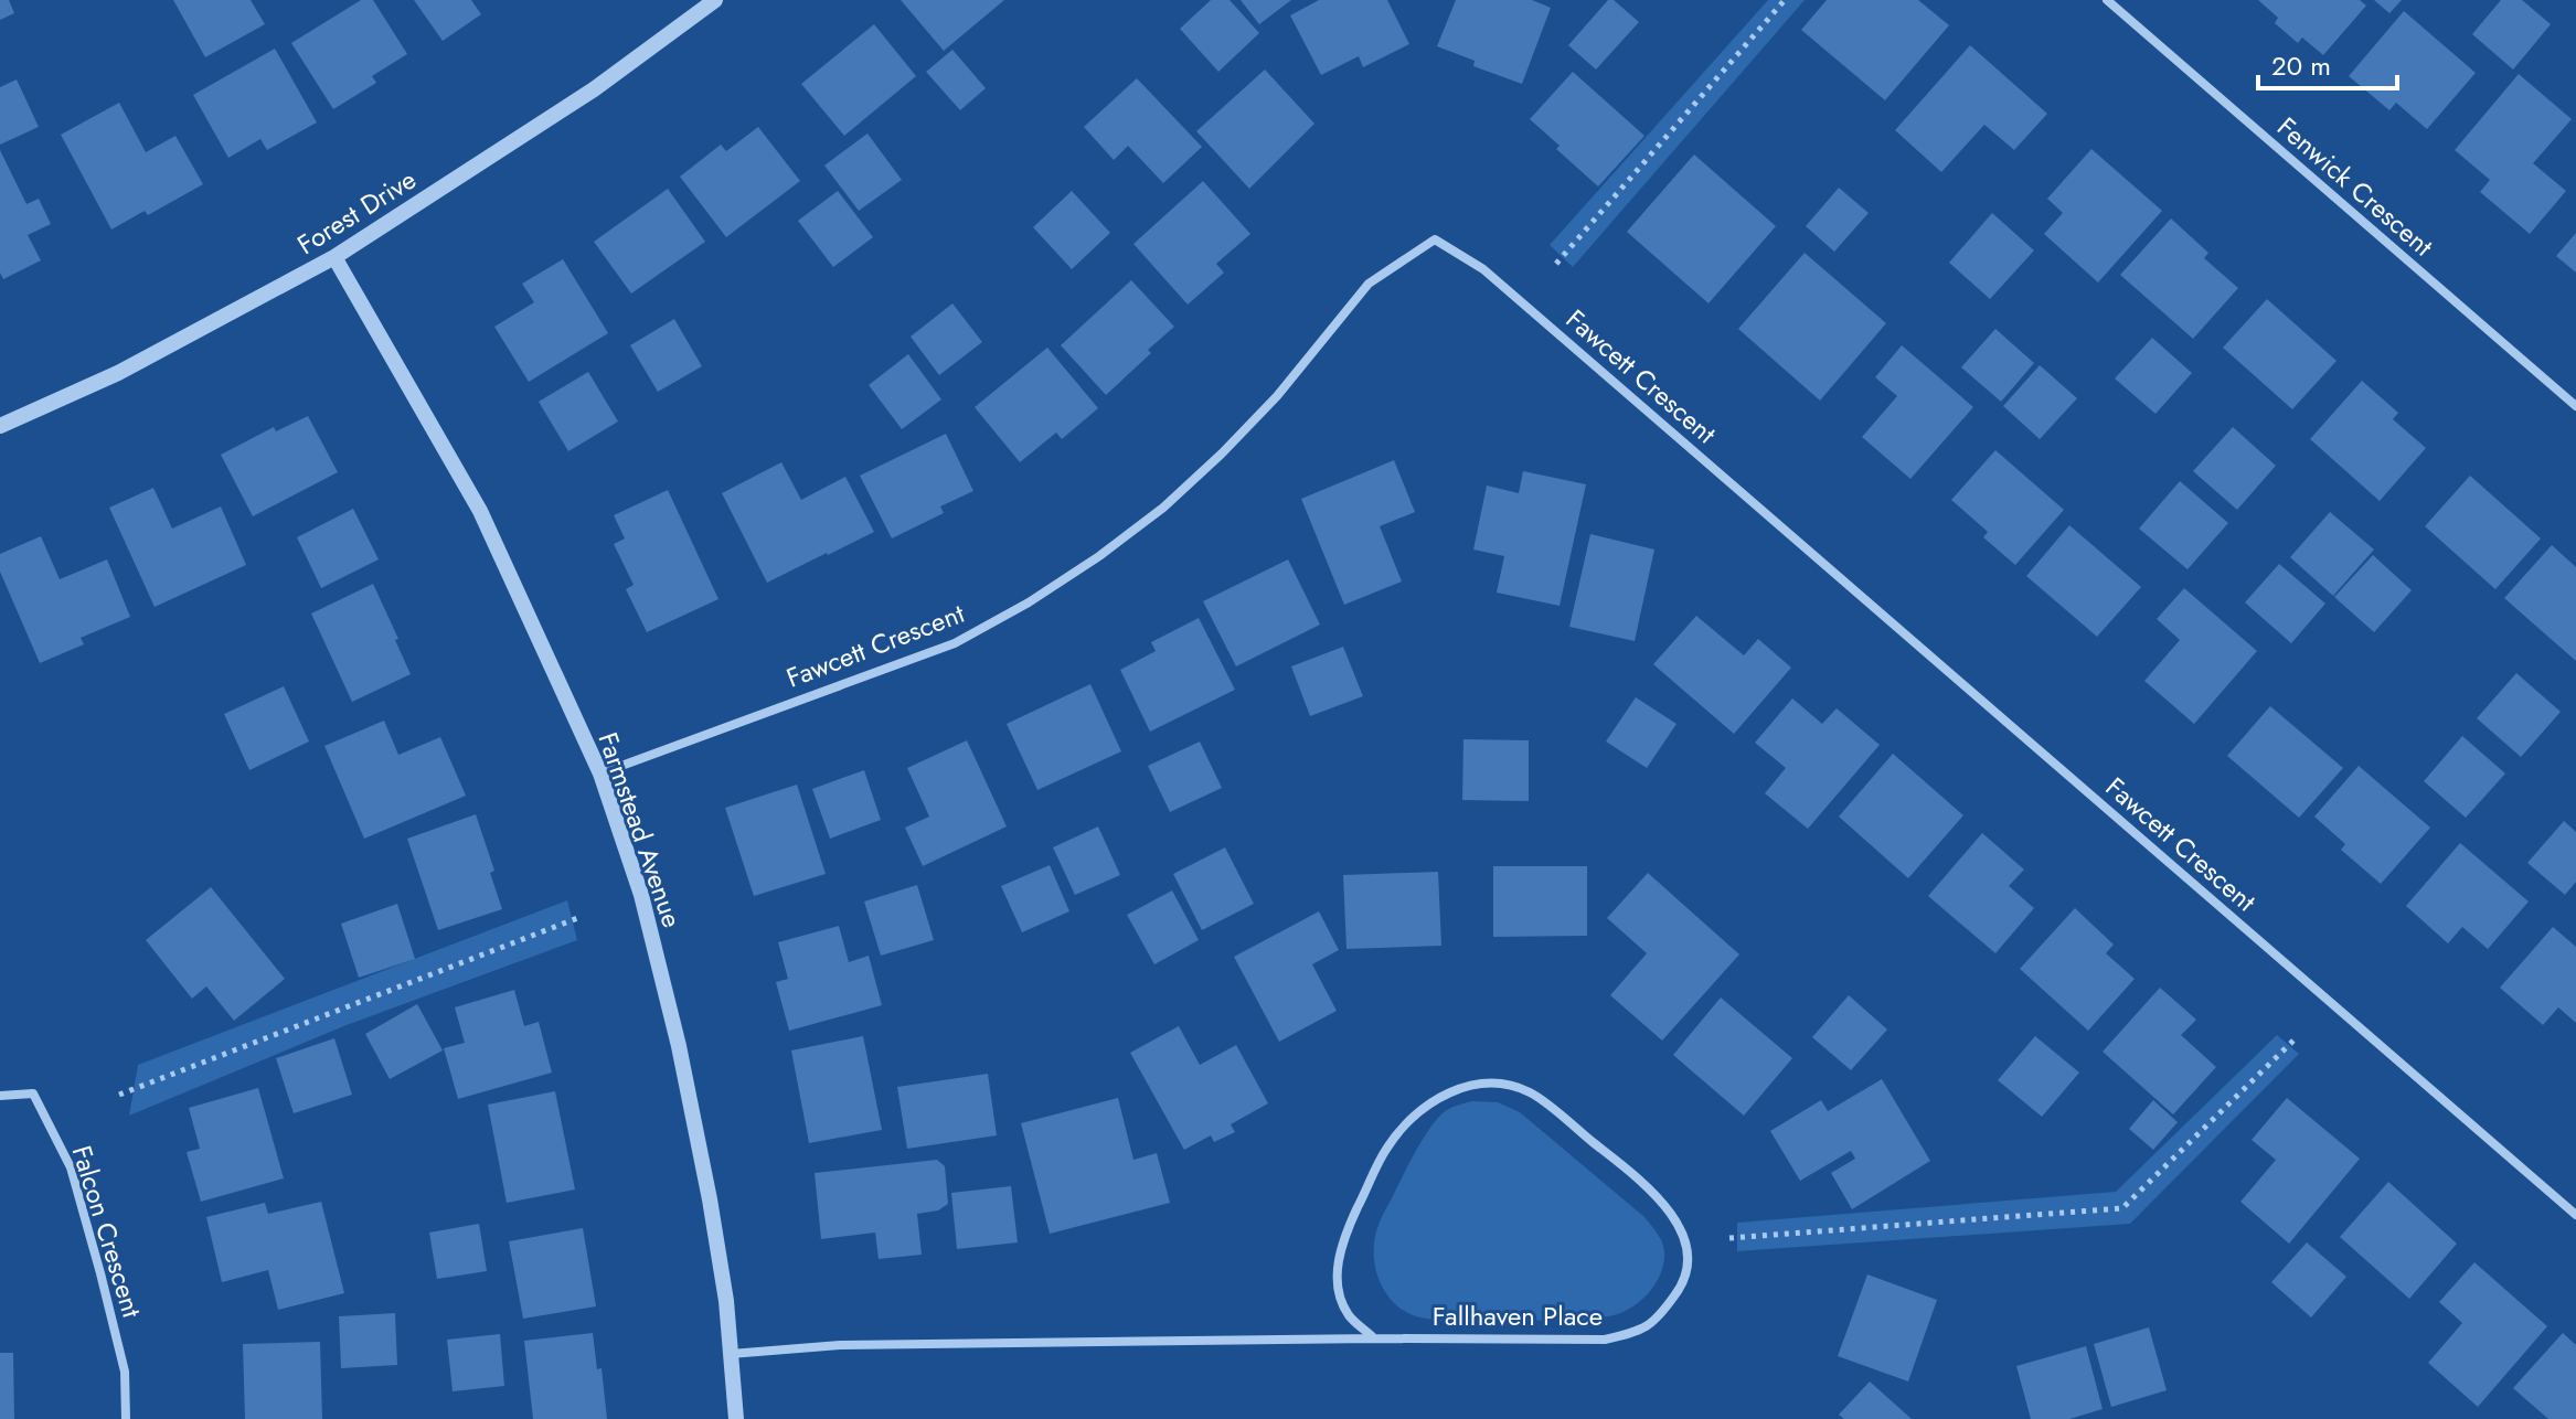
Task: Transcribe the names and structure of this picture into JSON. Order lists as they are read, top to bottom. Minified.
{"streets":{"street":["Fenwick Crescent","Forest Drive","Fawcett Crescent","Farmstead Avenue","Falcon Crescent","Fallhaven Place"]},"crossings":[["Forest Drive","Farmstead Avenue"],["Fawcett Crescent","Farmstead Avenue"],["Farmstead Avenue","Fallhaven Place"]],"scale_bar":"20 m"}
